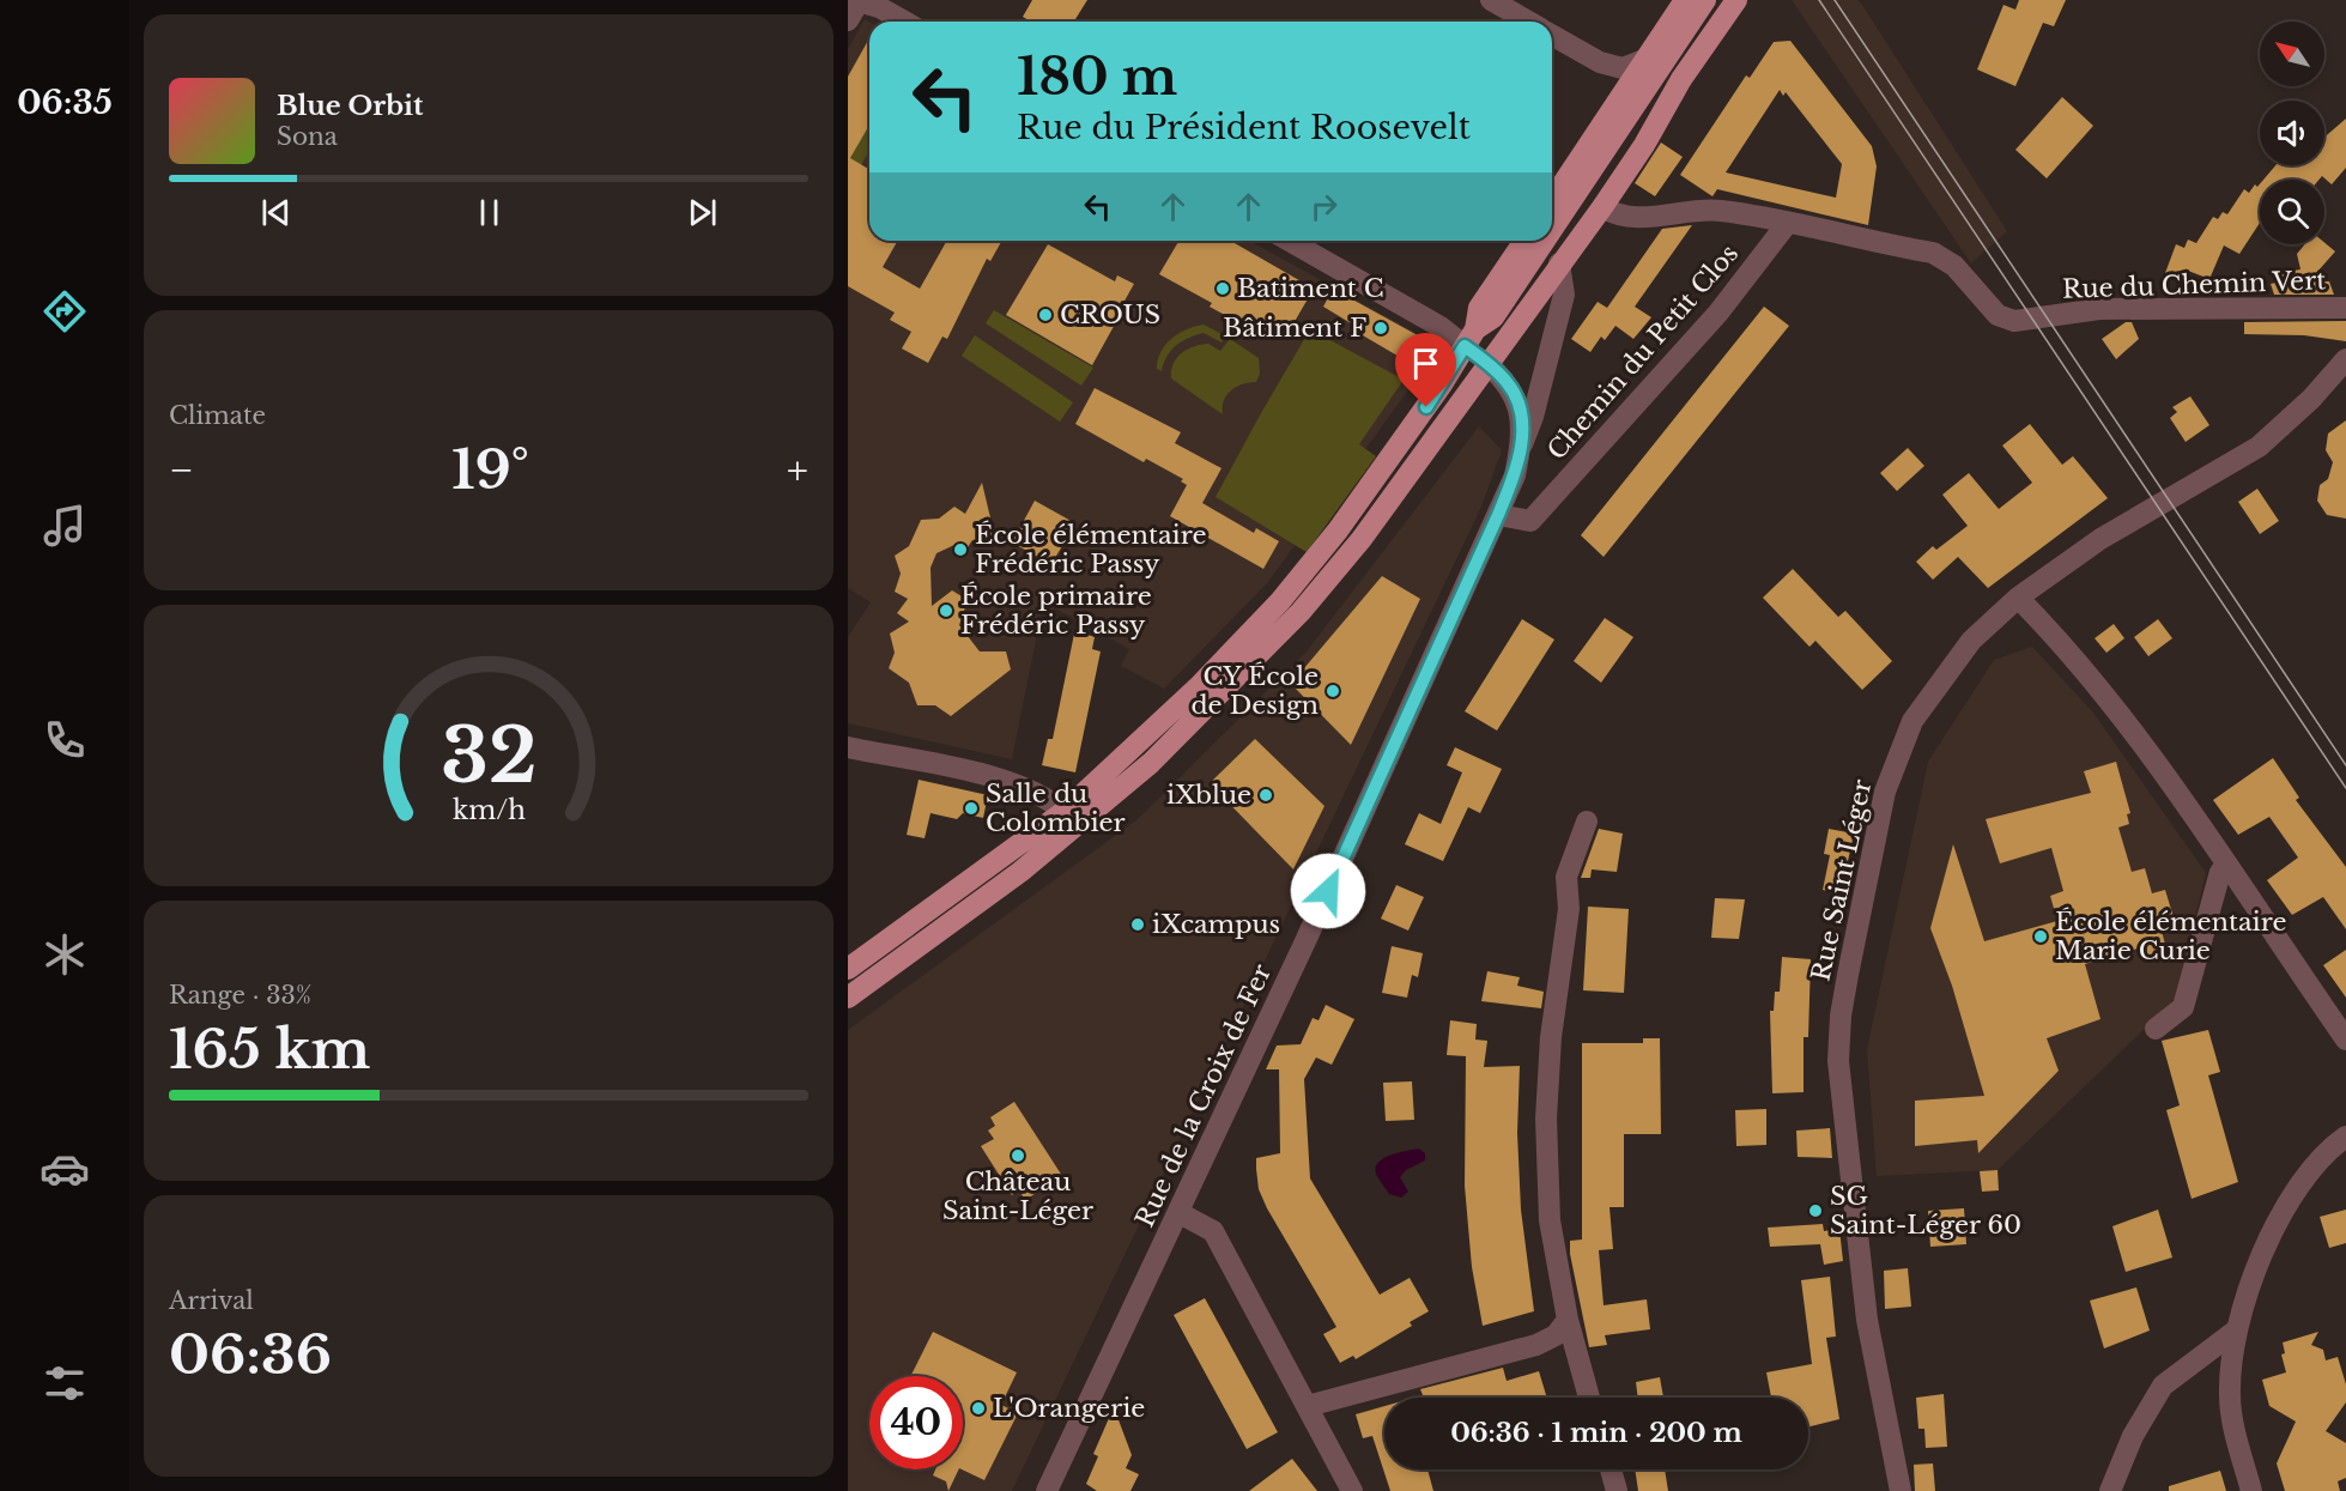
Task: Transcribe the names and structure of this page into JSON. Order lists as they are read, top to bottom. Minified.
{"streets":{"street":["Rue du Chemin Vert","Chemin du Petit Clos","Rue Saint Léger","Rue de la Croix de Fer"]},"crossings":[["Rue du Chemin Vert","Chemin du Petit Clos"],["Chemin du Petit Clos","Rue de la Croix de Fer"]],"places":["Batiment C","CROUS","Bâtiment F","École élémentaire Frédéric Passy","École primaire Frédéric Passy","CY École de Design","iXblue","Salle du Colombier","iXcampus","École élémentaire Marie Curie","Château Saint-Léger","SG Saint-Léger 60","L'Orangerie"],"north":"top left","page":{"tabs":"06:35","turn":["180 m","Rue du Président Roosevelt"],"song":["Blue Orbit","Sona"],"tile":["Climate",["Range · 33%","165 km"],["Arrival","06:36"]],"heat":["−","19°","+"],"limit":"40","trip":"06:36 · 1 min · 200 m","gauge":["32","km/h"]}}
